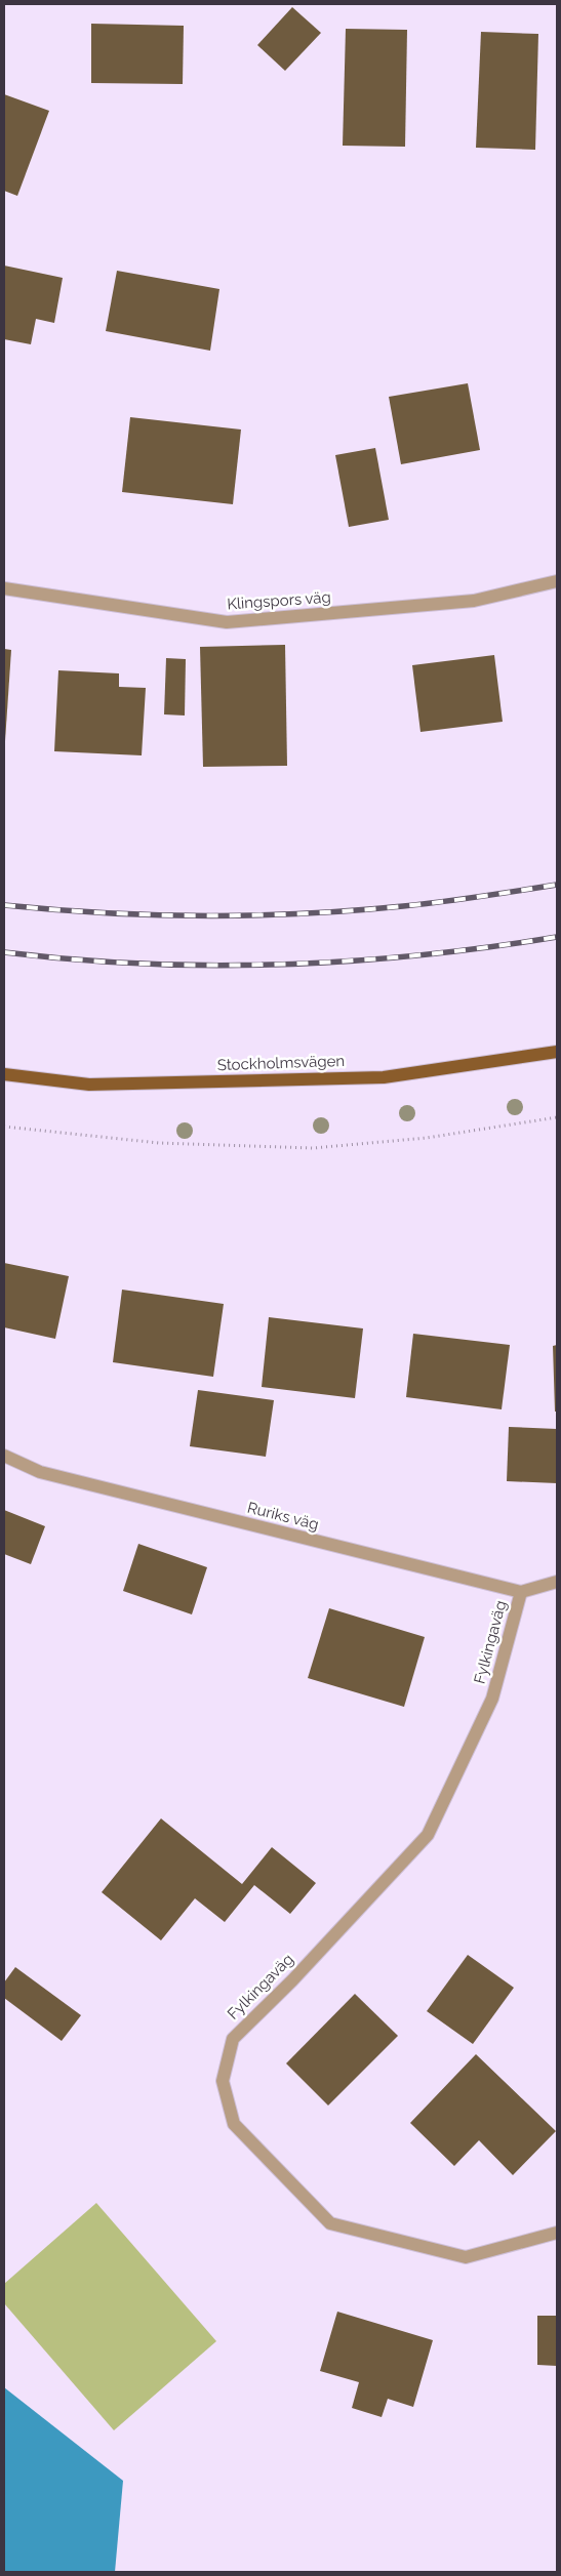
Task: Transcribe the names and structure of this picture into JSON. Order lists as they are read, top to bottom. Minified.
{"streets":{"main road":["Stockholmsvägen"],"street":["Klingspors väg","Ruriks väg","Fylkingaväg"]},"crossings":[["Ruriks väg","Fylkingaväg"]]}
